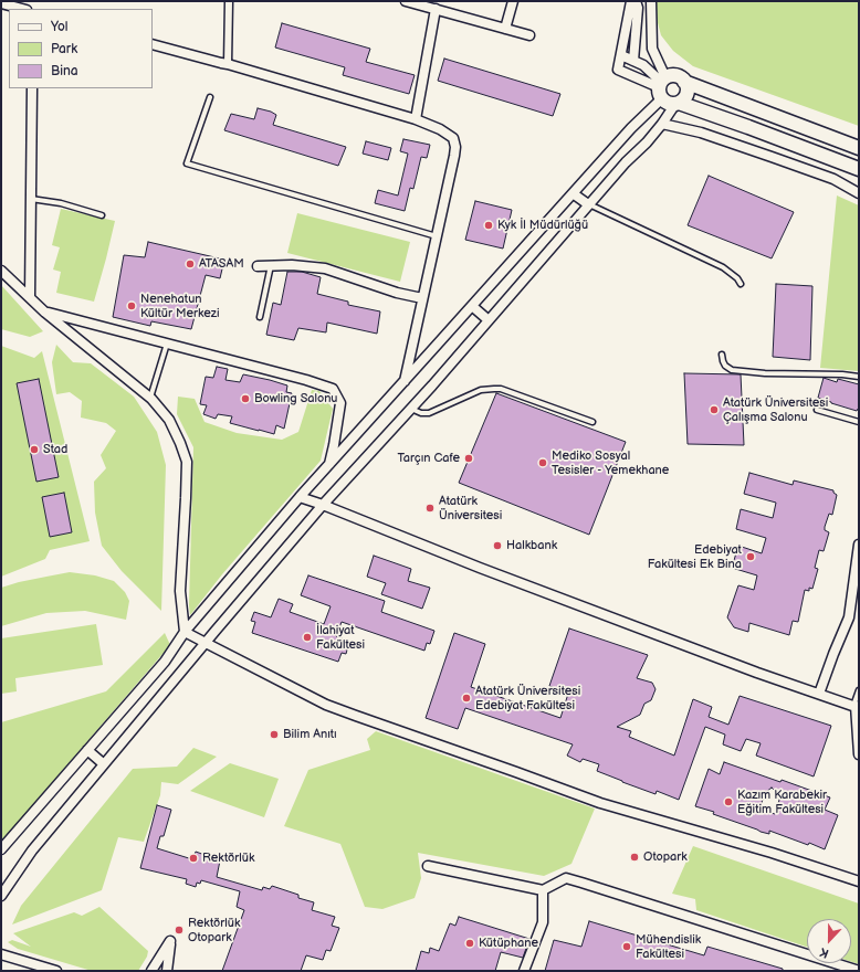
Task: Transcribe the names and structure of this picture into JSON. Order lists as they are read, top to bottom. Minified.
{"places":["Kyk İl Müdürlüğü","ATASAM","Nenehatun Kültür Merkezi","Bowling Salonu","Atatürk Üniversitesi Çalışma Salonu","Stad","Tarçın Cafe","Mediko Sosyal Tesisler - Yemekhane","Atatürk Üniversitesi","Halkbank","Edebiyat Fakültesi Ek Bina","İlahiyat Fakültesi","Atatürk Üniversitesi Edebiyat Fakültesi","Bilim Anıtı","Kazım Karabekir Eğitim Fakültesi","Otopark","Rektörlük","Rektörlük Otopark","Kütüphane","Mühendislik Fakültesi"],"legend":["Yol","Park","Bina"],"north":"bottom"}
